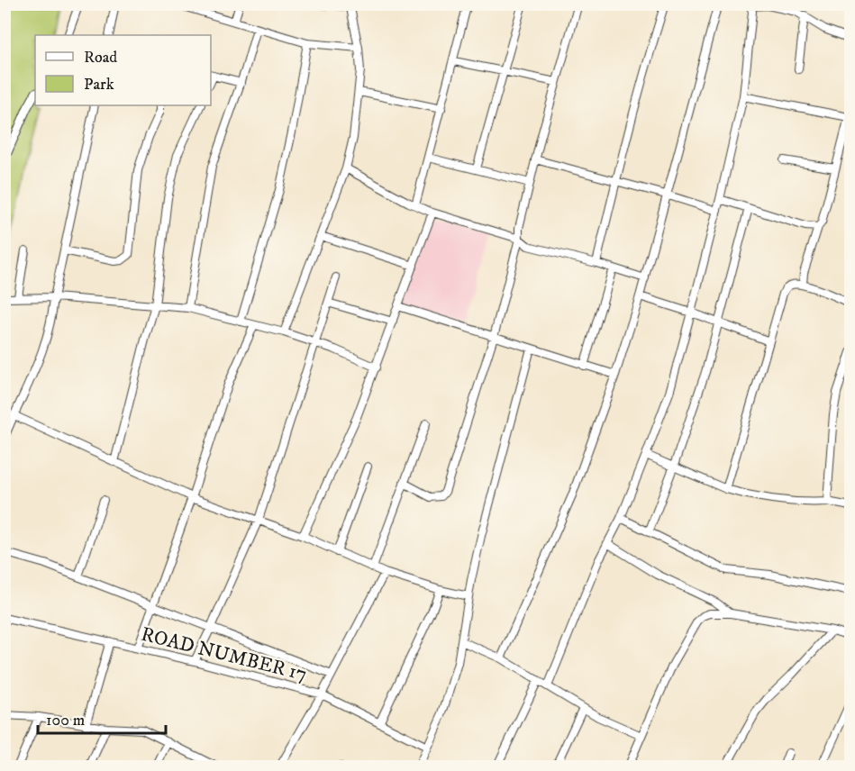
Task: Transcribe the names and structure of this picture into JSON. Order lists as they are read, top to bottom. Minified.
{"streets":{"street":["ROAD NUMBER 17"]},"legend":["Road","Park"],"scale_bar":"100 m"}
